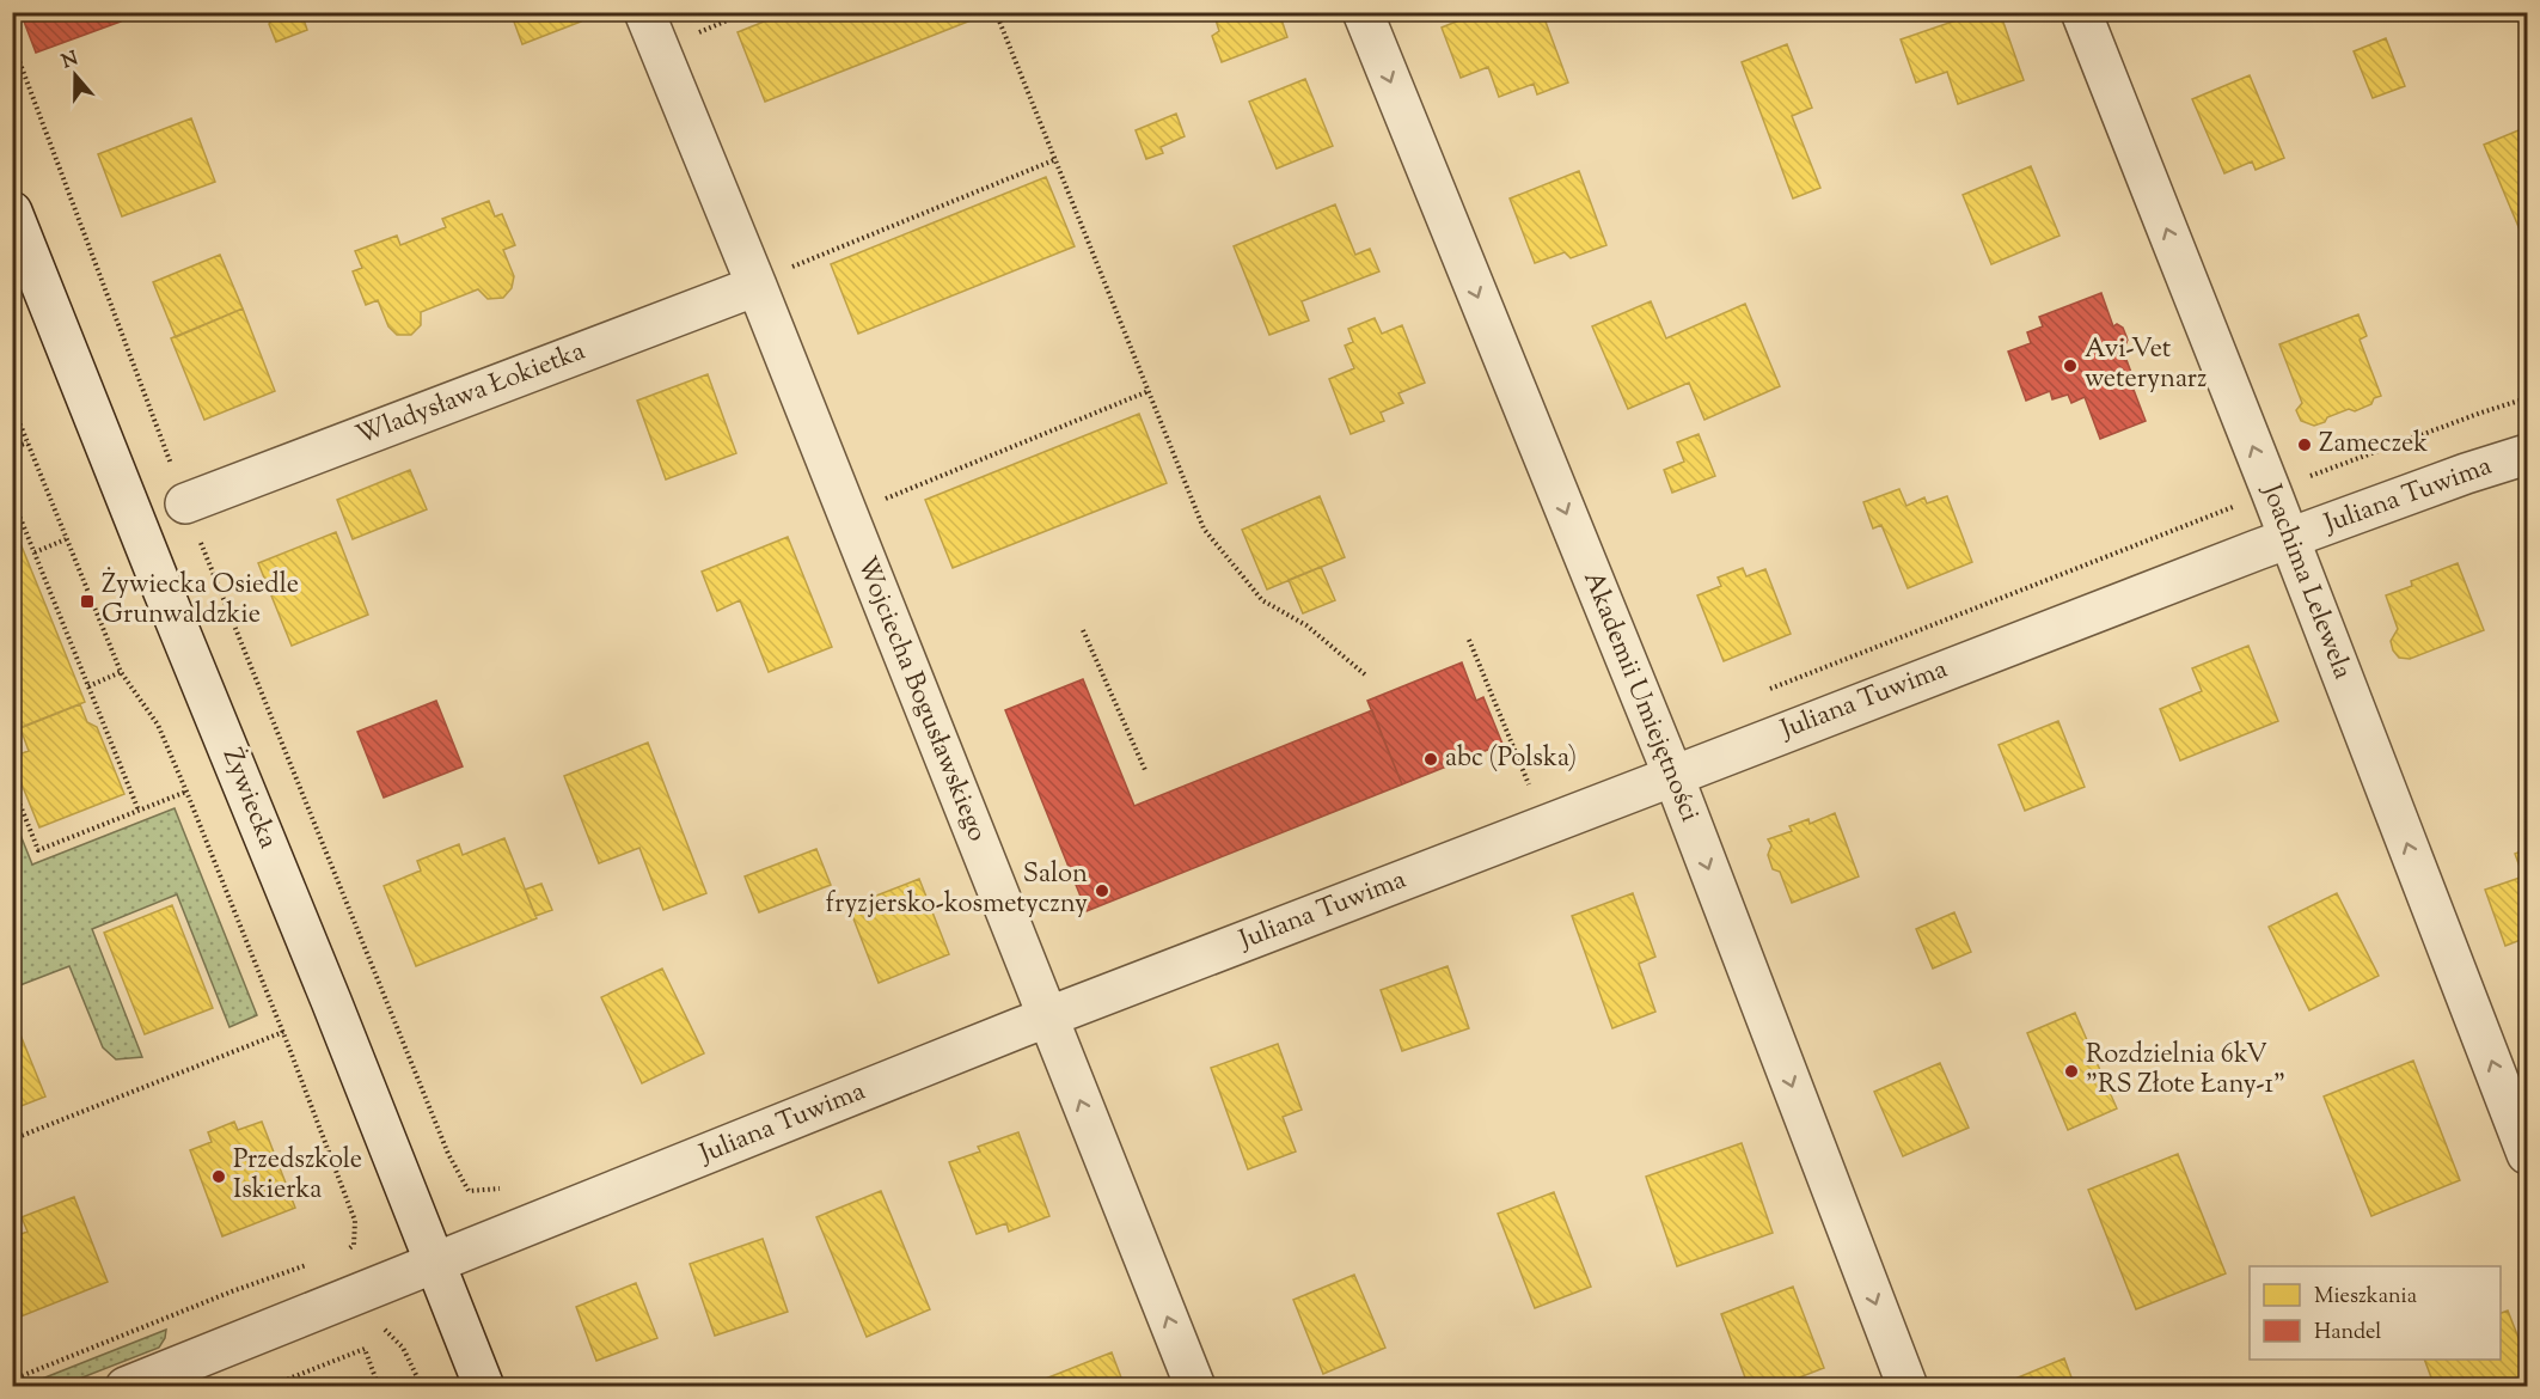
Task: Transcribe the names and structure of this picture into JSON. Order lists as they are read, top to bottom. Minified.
{"streets":{"street":["Wladysława Łokietka","Juliana Tuwima","Joachima Lelewela","Akademii Umiejętności","Wojciecha Bogusławskiego","Żywiecka"]},"crossings":[["Wladysława Łokietka","Wojciecha Bogusławskiego"],["Juliana Tuwima","Joachima Lelewela"],["Juliana Tuwima","Akademii Umiejętności"],["Juliana Tuwima","Wojciecha Bogusławskiego"],["Juliana Tuwima","Żywiecka"]],"one_way":["Joachima Lelewela","Akademii Umiejętności"],"places":{"other":["Avi-Vet weterynarz","Zameczek","abc (Polska)","Salon fryzjersko-kosmetyczny","Rozdzielnia 6kV \"RS Złote Łany-1\"","Przedszkole Iskierka"],"transit":["Żywiecka Osiedle Grunwaldzkie"]},"legend":["Mieszkania","Handel"],"north":"top"}
